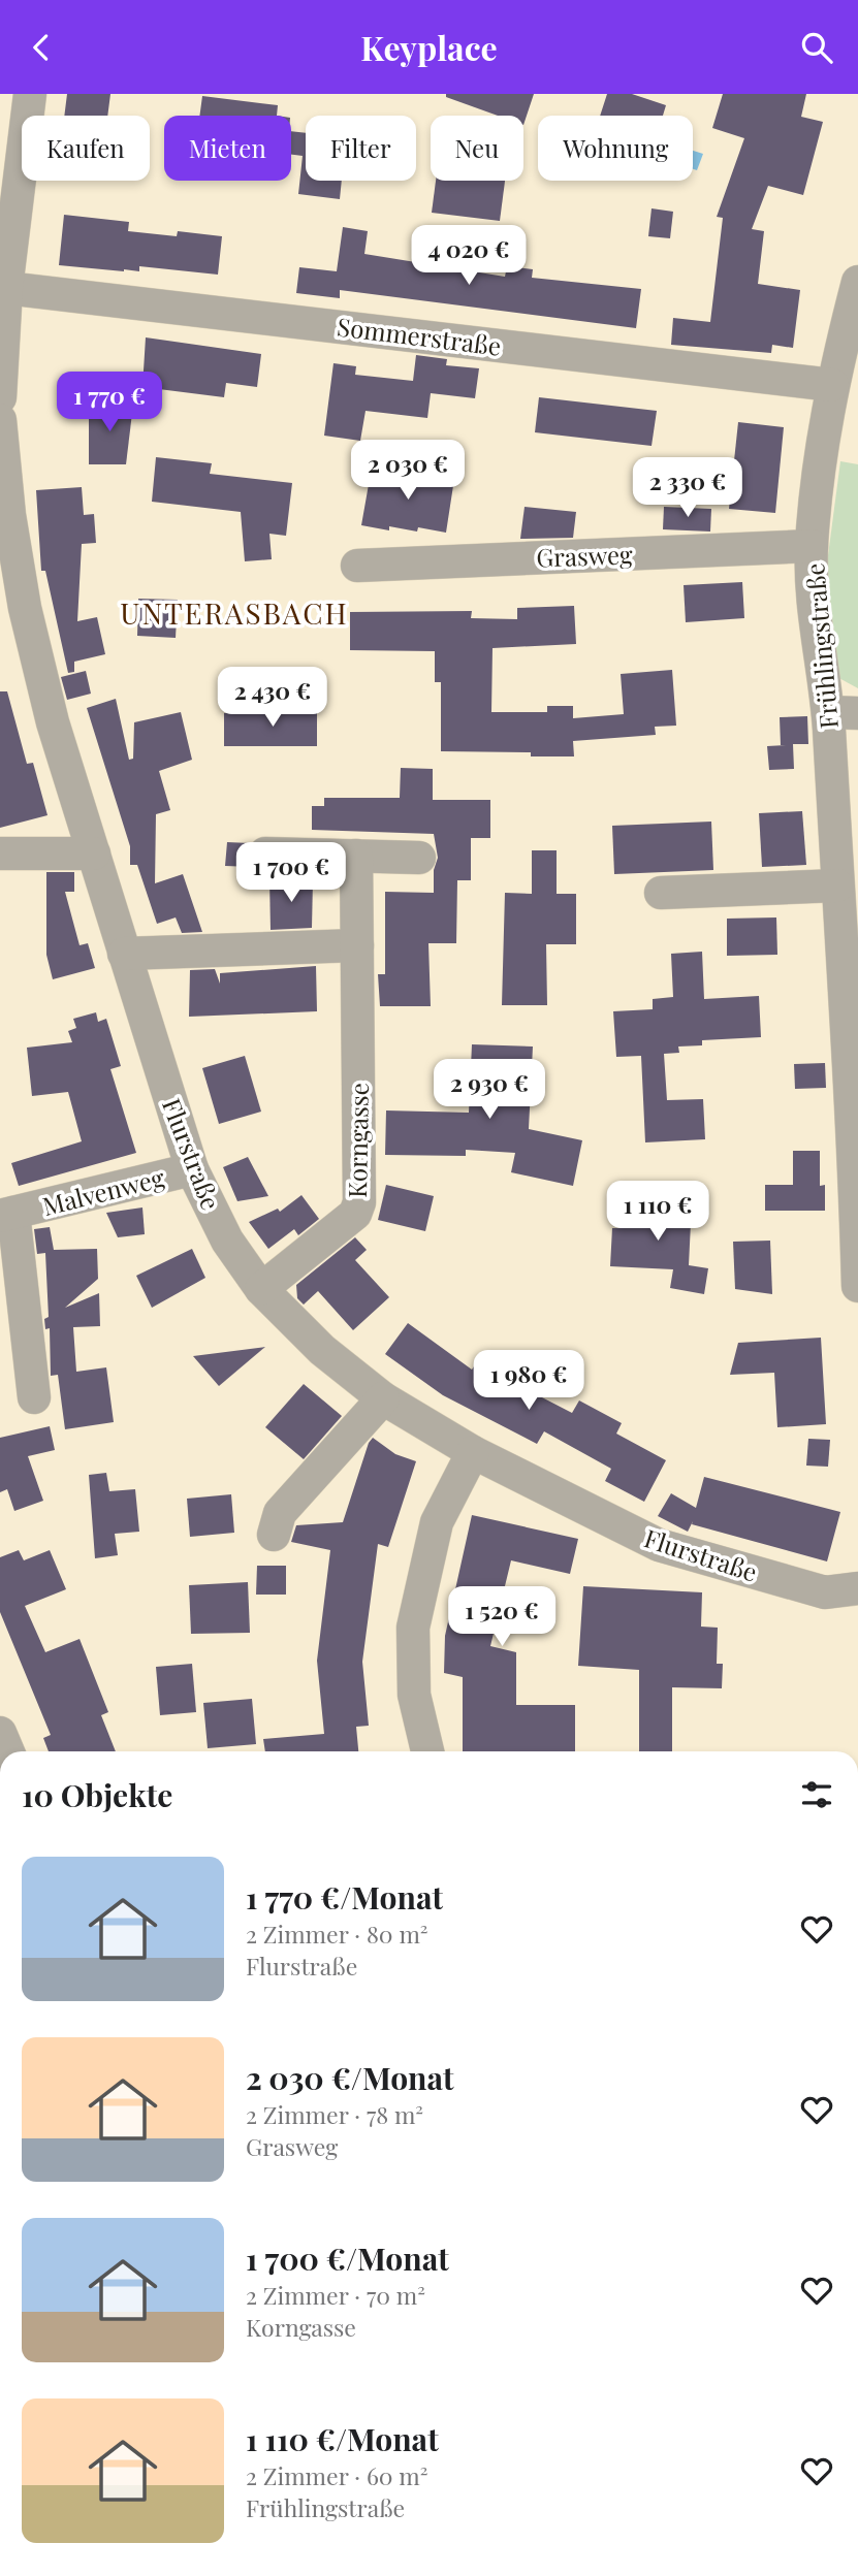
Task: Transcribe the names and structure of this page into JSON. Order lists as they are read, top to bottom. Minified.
{"streets":{"street":["Sommerstraße","Grasweg","Frühlingstraße","Korngasse","Flurstraße","Malvenweg"]},"crossings":[["Sommerstraße","Frühlingstraße"],["Grasweg","Frühlingstraße"],["Korngasse","Flurstraße"],["Flurstraße","Malvenweg"]],"districts":["UNTERASBACH"],"page":{"header":"Keyplace","chip":["Kaufen","Mieten","Filter","Neu","Wohnung"],"price":["4 020 €","1 770 €","2 030 €","2 330 €","2 430 €","1 700 €","2 930 €","1 110 €","1 980 €","1 520 €"],"heading":"10 Objekte","list":[{"name":"1 770 €/Monat","note":"2 Zimmer · 80 m² · Flurstraße"},{"name":"2 030 €/Monat","note":"2 Zimmer · 78 m² · Grasweg"},{"name":"1 700 €/Monat","note":"2 Zimmer · 70 m² · Korngasse"},{"name":"1 110 €/Monat","note":"2 Zimmer · 60 m² · Frühlingstraße"}]}}
